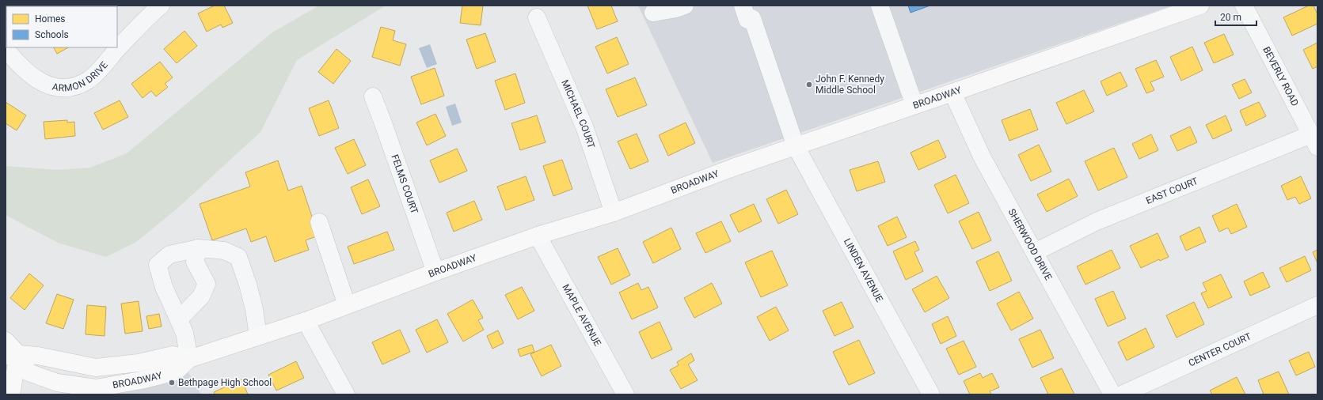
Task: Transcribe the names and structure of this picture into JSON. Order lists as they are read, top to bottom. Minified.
{"streets":{"main road":["BROADWAY"],"street":["ARMON DRIVE","BEVERLY ROAD","MICHAEL COURT","FELMS COURT","EAST COURT","SHERWOOD DRIVE","LINDEN AVENUE","MAPLE AVENUE","CENTER COURT"]},"crossings":[["BEVERLY ROAD","EAST COURT"],["BROADWAY","MICHAEL COURT"],["BROADWAY","FELMS COURT"],["BROADWAY","SHERWOOD DRIVE"],["BROADWAY","LINDEN AVENUE"],["BROADWAY","MAPLE AVENUE"],["EAST COURT","SHERWOOD DRIVE"]],"places":["John F. Kennedy Middle School","Bethpage High School"],"legend":["Homes","Schools"],"scale_bar":"20 m"}
